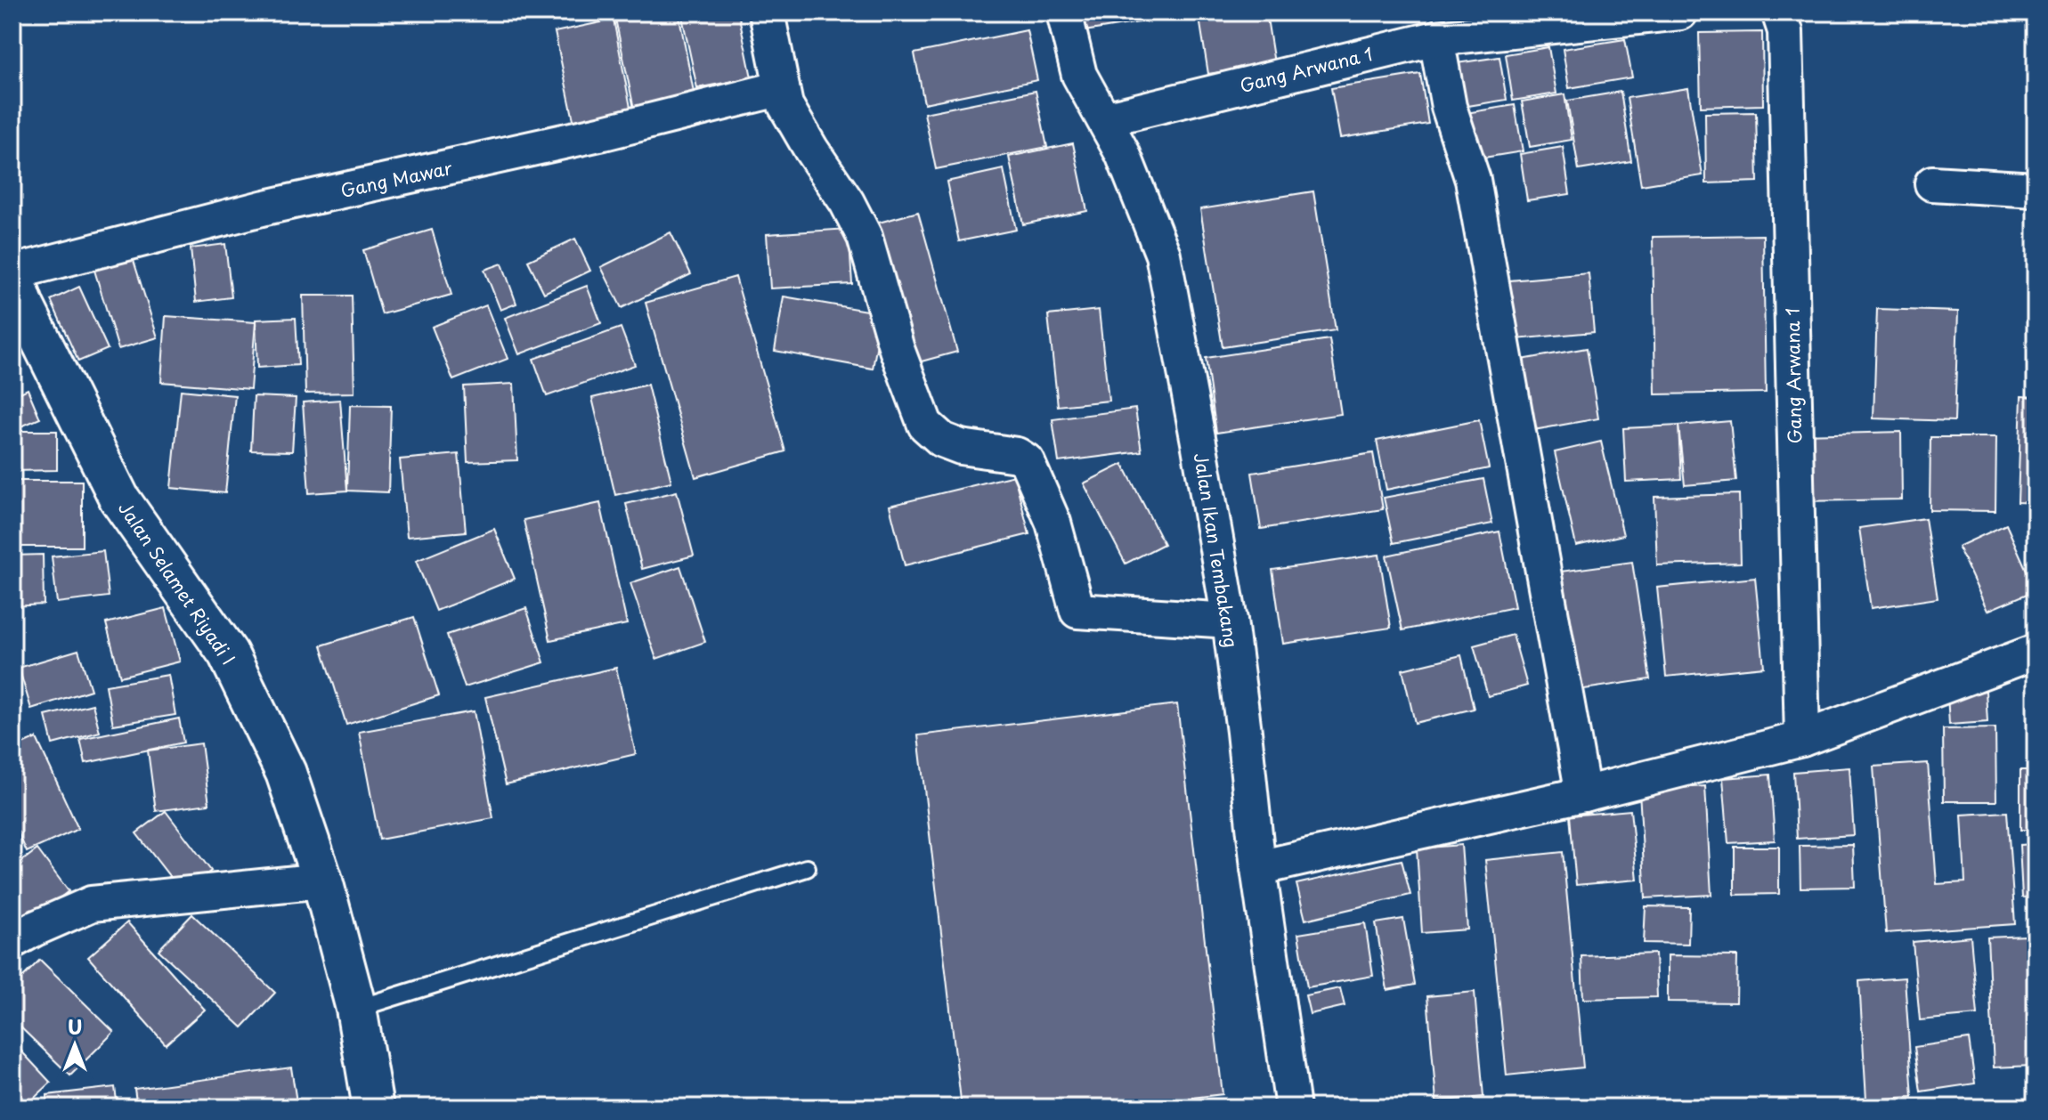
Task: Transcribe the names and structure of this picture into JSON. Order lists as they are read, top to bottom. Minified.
{"streets":{"main road":["Jalan Selamet Riyadi I"],"street":["Gang Arwana 1","Gang Mawar","Jalan Ikan Tembakang"]},"crossings":[["Gang Arwana 1","Jalan Ikan Tembakang"],["Gang Mawar","Jalan Selamet Riyadi I"]],"north":"top"}
